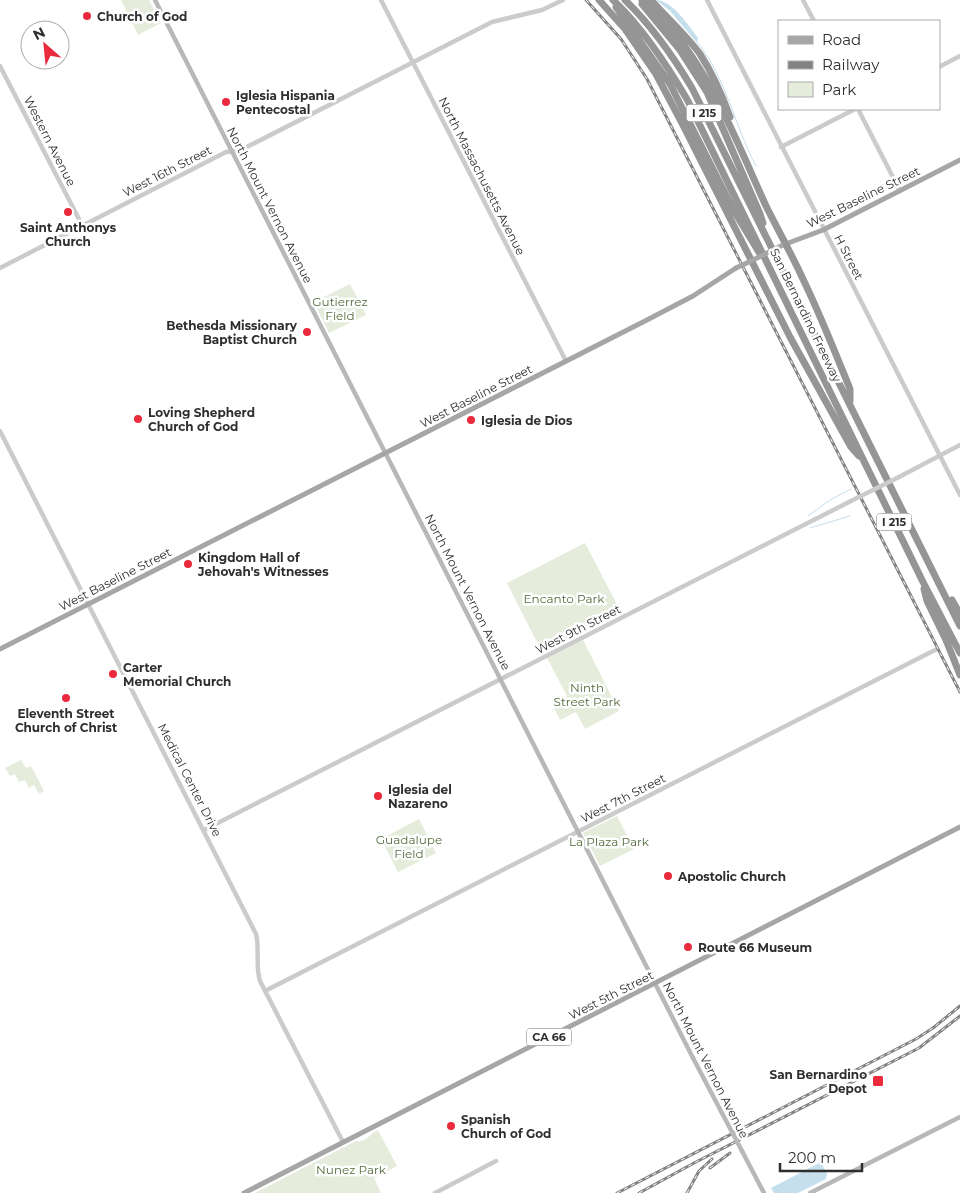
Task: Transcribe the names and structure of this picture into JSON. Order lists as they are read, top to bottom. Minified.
{"streets":{"highway":["I 215","San Bernardino Freeway"],"main road":["West Baseline Street","North Mount Vernon Avenue","West 5th Street","CA 66"],"street":["Western Avenue","West 16th Street","North Massachusetts Avenue","H Street","West 9th Street","Medical Center Drive","West 7th Street"]},"crossings":[["Western Avenue","West 16th Street"],["West 16th Street","North Massachusetts Avenue"],["West 16th Street","North Mount Vernon Avenue"],["North Massachusetts Avenue","West Baseline Street"],["West Baseline Street","North Mount Vernon Avenue"],["West Baseline Street","H Street"],["West Baseline Street","Medical Center Drive"],["North Mount Vernon Avenue","West 9th Street"],["North Mount Vernon Avenue","West 7th Street"],["North Mount Vernon Avenue","West 5th Street"],["H Street","West 9th Street"],["West 9th Street","Medical Center Drive"],["Medical Center Drive","West 7th Street"],["Medical Center Drive","West 5th Street"]],"parks":["Gutierrez Field","Encanto Park","Ninth Street Park","Guadalupe Field","La Plaza Park","Nunez Park"],"places":{"other":["Church of God","Iglesia Hispania Pentecostal","Saint Anthonys Church","Bethesda Missionary Baptist Church","Loving Shepherd Church of God","Iglesia de Dios","Kingdom Hall of Jehovah's Witnesses","Carter Memorial Church","Eleventh Street Church of Christ","Iglesia del Nazareno","Apostolic Church","Route 66 Museum","Spanish Church of God"],"transit":["San Bernardino Depot"]},"legend":["Road","Railway","Park"],"scale_bar":"200 m","north":"top left"}
